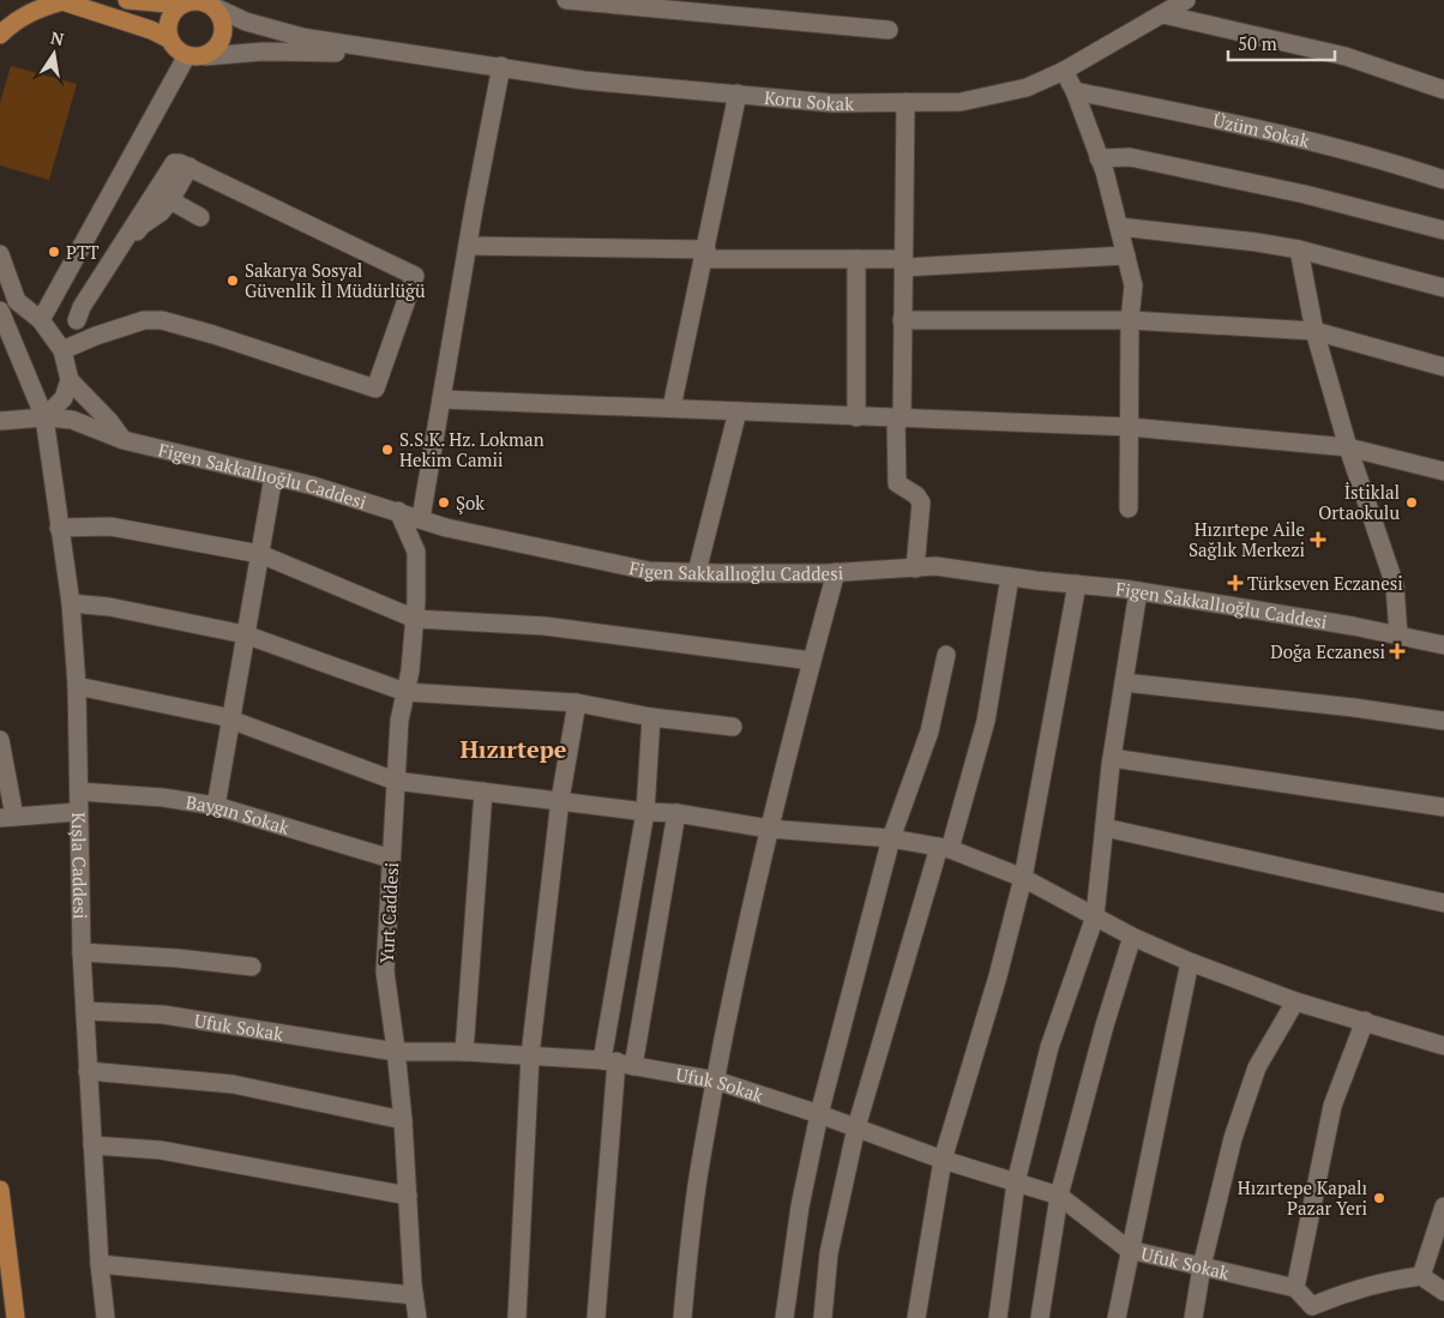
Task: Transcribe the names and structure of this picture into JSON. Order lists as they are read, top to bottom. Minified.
{"streets":{"street":["Koru Sokak","Üzüm Sokak","Figen Sakkallıoğlu Caddesi","Baygın Sokak","Kışla Caddesi","Yurt Caddesi","Ufuk Sokak"]},"crossings":[["Figen Sakkallıoğlu Caddesi","Kışla Caddesi"],["Figen Sakkallıoğlu Caddesi","Yurt Caddesi"],["Baygın Sokak","Kışla Caddesi"],["Baygın Sokak","Yurt Caddesi"],["Kışla Caddesi","Ufuk Sokak"],["Yurt Caddesi","Ufuk Sokak"]],"districts":["Hızırtepe"],"places":{"other":["PTT","Sakarya Sosyal Güvenlik İl Müdürlüğü","S.S.K. Hz. Lokman Hekim Camii","Şok","İstiklal Ortaokulu","Hızırtepe Kapalı Pazar Yeri"],"health":["Hızırtepe Aile Sağlık Merkezi","Türkseven Eczanesi","Doğa Eczanesi"]},"scale_bar":"50 m","north":"top"}
